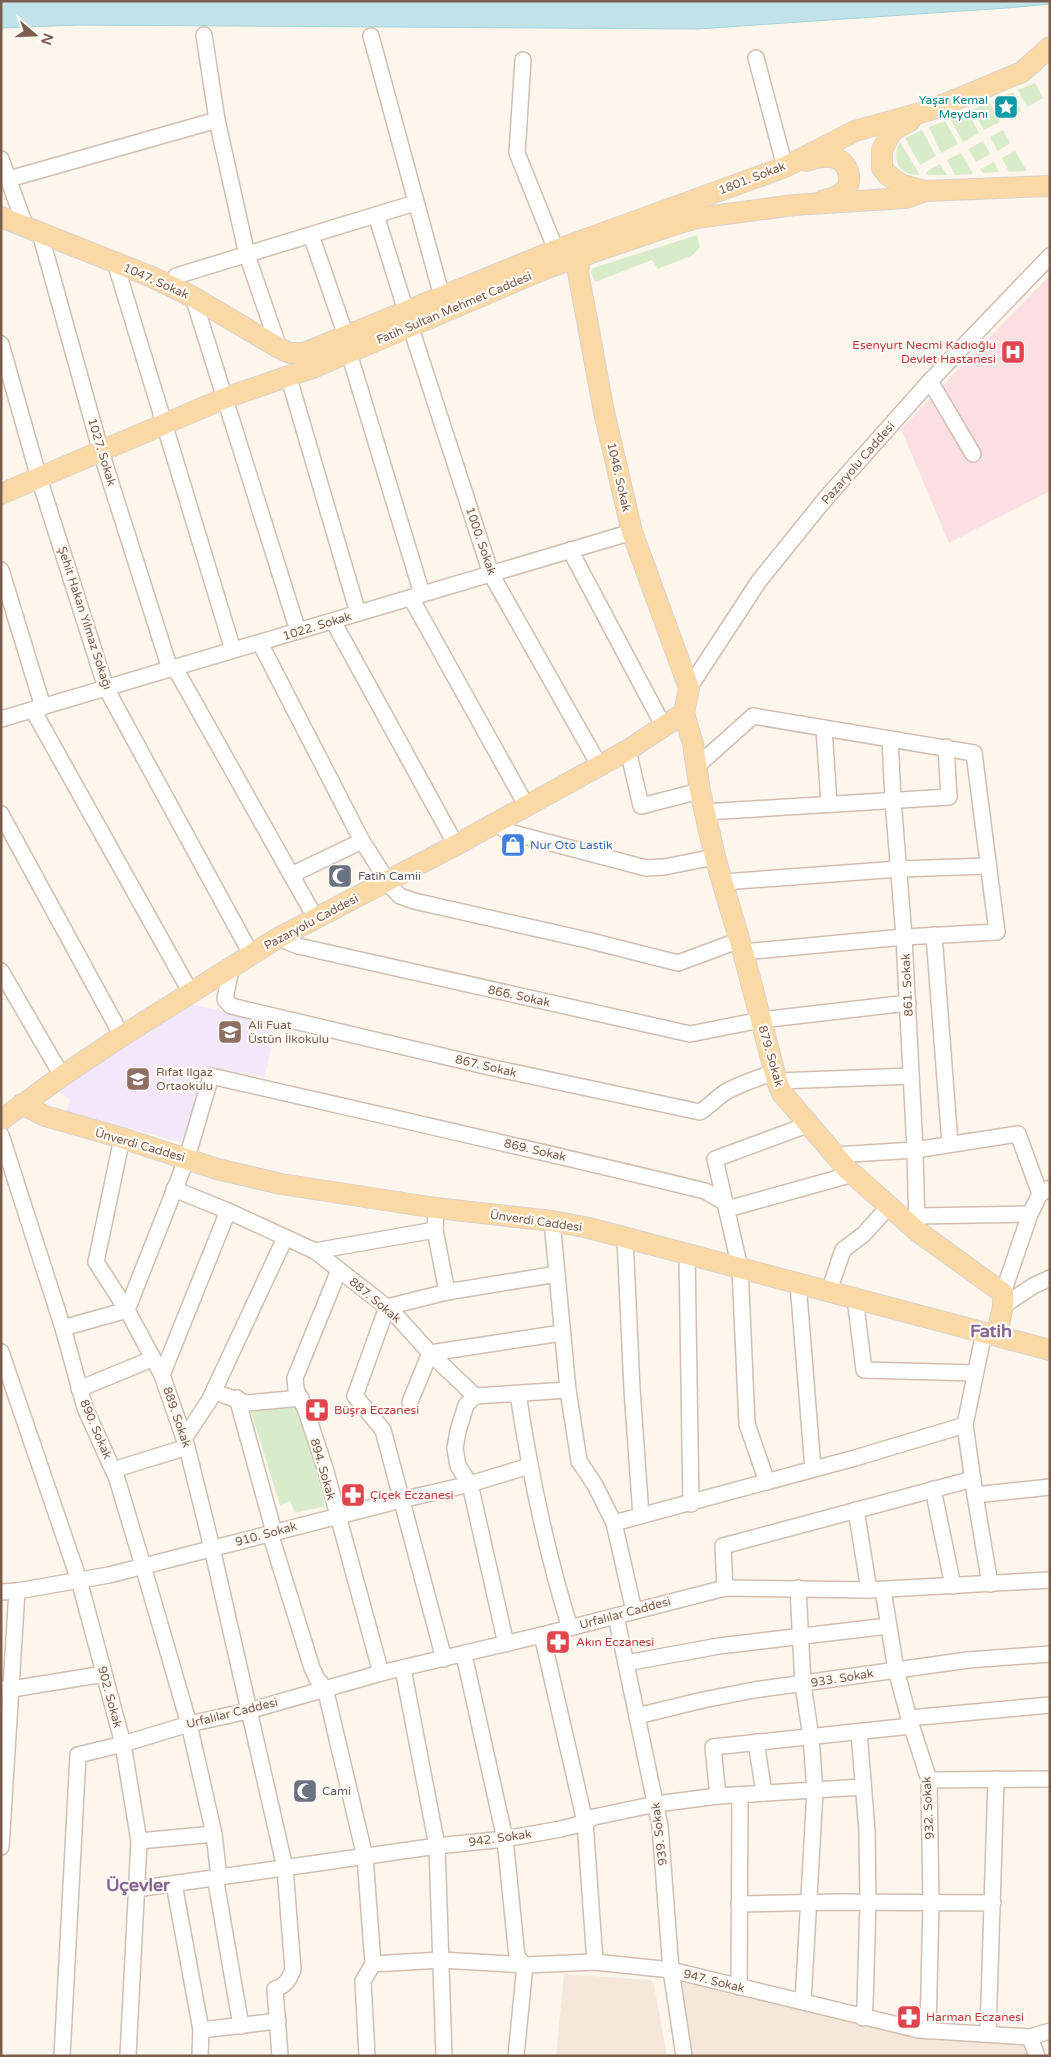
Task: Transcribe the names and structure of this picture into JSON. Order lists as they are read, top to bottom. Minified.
{"streets":{"main road":["1801. Sokak","1047. Sokak","Fatih Sultan Mehmet Caddesi","Pazaryolu Caddesi","1046. Sokak","879. Sokak","Ünverdi Caddesi"],"street":["1027. Sokak","1000. Sokak","Şehit Hakan Yılmaz Sokağı","1022. Sokak","861. Sokak","866. Sokak","867. Sokak","869. Sokak","887. Sokak","889. Sokak","890. Sokak","894. Sokak","910. Sokak","Urfalılar Caddesi","933. Sokak","902. Sokak","932. Sokak","939. Sokak","942. Sokak","947. Sokak"]},"crossings":[["1801. Sokak","Fatih Sultan Mehmet Caddesi"],["1801. Sokak","1046. Sokak"],["1047. Sokak","Fatih Sultan Mehmet Caddesi"],["1047. Sokak","1027. Sokak"],["Fatih Sultan Mehmet Caddesi","1027. Sokak"],["Fatih Sultan Mehmet Caddesi","1046. Sokak"],["Fatih Sultan Mehmet Caddesi","1000. Sokak"],["Fatih Sultan Mehmet Caddesi","Şehit Hakan Yılmaz Sokağı"],["1027. Sokak","Pazaryolu Caddesi"],["1027. Sokak","1022. Sokak"],["Pazaryolu Caddesi","1046. Sokak"],["Pazaryolu Caddesi","1000. Sokak"],["Pazaryolu Caddesi","Şehit Hakan Yılmaz Sokağı"],["Pazaryolu Caddesi","866. Sokak"],["Pazaryolu Caddesi","879. Sokak"],["Pazaryolu Caddesi","867. Sokak"],["Pazaryolu Caddesi","Ünverdi Caddesi"],["1046. Sokak","1022. Sokak"],["1046. Sokak","879. Sokak"],["1000. Sokak","1022. Sokak"],["Şehit Hakan Yılmaz Sokağı","1022. Sokak"],["861. Sokak","866. Sokak"],["861. Sokak","879. Sokak"],["866. Sokak","879. Sokak"],["879. Sokak","867. Sokak"],["879. Sokak","869. Sokak"],["Ünverdi Caddesi","869. Sokak"],["Ünverdi Caddesi","889. Sokak"],["887. Sokak","894. Sokak"],["889. Sokak","910. Sokak"],["889. Sokak","Urfalılar Caddesi"],["889. Sokak","942. Sokak"],["890. Sokak","910. Sokak"],["890. Sokak","Urfalılar Caddesi"],["890. Sokak","942. Sokak"],["894. Sokak","910. Sokak"],["894. Sokak","Urfalılar Caddesi"],["910. Sokak","902. Sokak"],["Urfalılar Caddesi","902. Sokak"],["Urfalılar Caddesi","932. Sokak"],["Urfalılar Caddesi","939. Sokak"],["933. Sokak","932. Sokak"],["933. Sokak","939. Sokak"],["902. Sokak","942. Sokak"],["932. Sokak","947. Sokak"],["939. Sokak","942. Sokak"],["939. Sokak","947. Sokak"]],"districts":["Fatih","Üçevler"],"places":{"place":["Yaşar Kemal Meydanı"],"hospital":["Esenyurt Necmi Kadıoğlu Devlet Hastanesi"],"shop":["Nur Oto Lastik"],"mosque":["Fatih Camii","Cami"],"school or university":["Ali Fuat Üstün İlkokulu","Rıfat Ilgaz Ortaokulu"],"pharmacy":["Büşra Eczanesi","Çiçek Eczanesi","Akın Eczanesi","Harman Eczanesi"]},"north":"right"}
